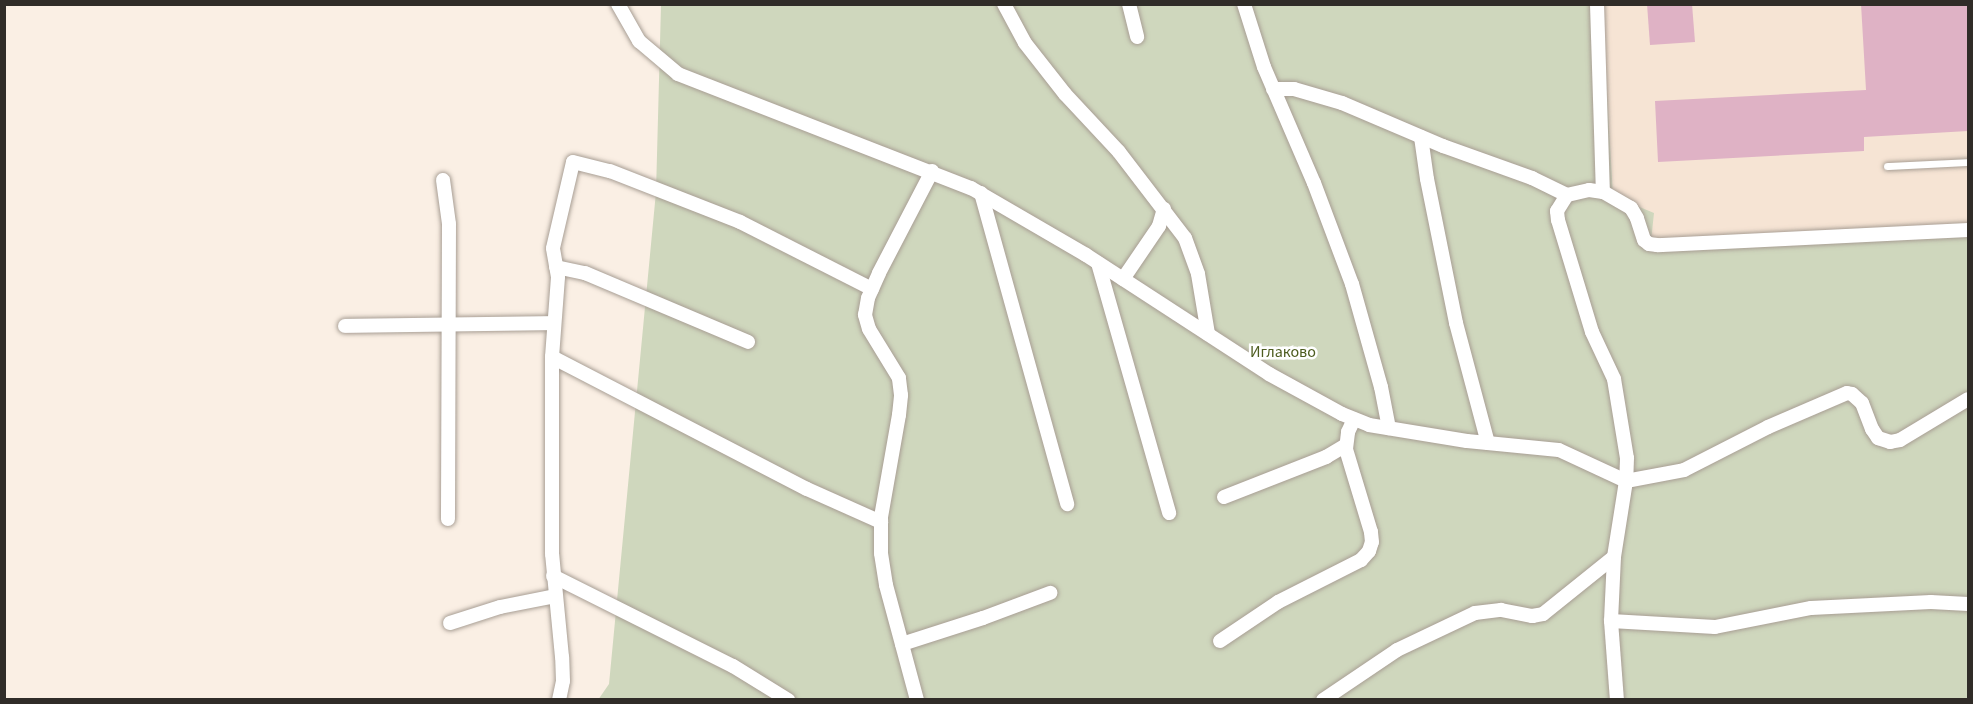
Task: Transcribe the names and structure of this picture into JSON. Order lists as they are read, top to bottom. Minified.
{"parks":["Иглаково"]}
